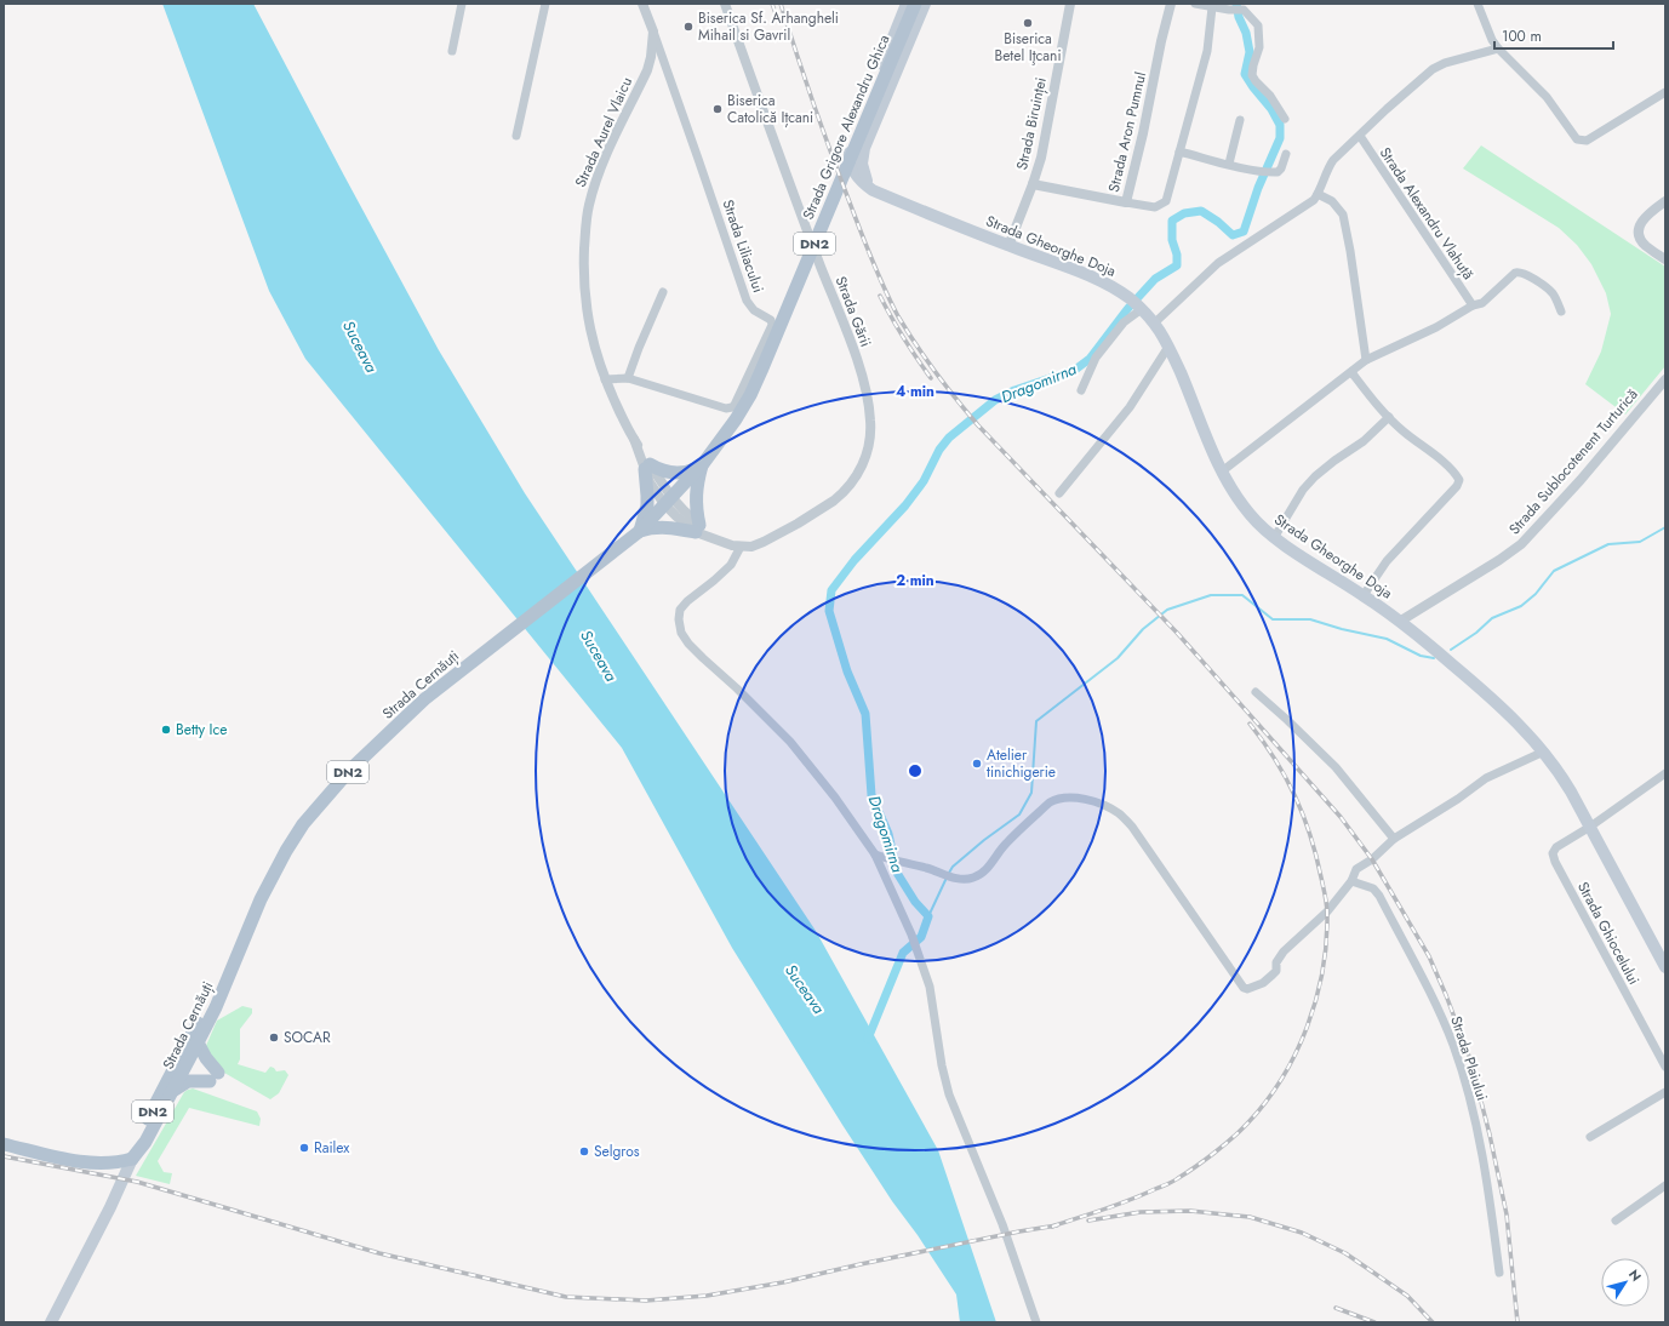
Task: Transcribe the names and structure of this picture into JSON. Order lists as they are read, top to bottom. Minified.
{"streets":{"main road":["Strada Grigore Alexandru Ghica","DN2","Strada Gheorghe Doja","Strada Cernăuți"],"street":["Strada Biruinței","Strada Aurel Vlaicu","Strada Aron Pumnul","Strada Alexandru Vlahuță","Strada Liliacului","Strada Gării","Strada Sublocotenent Turturică","Strada Ghiocelului","Strada Plaiului"]},"crossings":[["Strada Biruinței","Strada Aron Pumnul"],["Strada Biruinței","Strada Gheorghe Doja"],["Strada Grigore Alexandru Ghica","Strada Aurel Vlaicu"],["Strada Grigore Alexandru Ghica","Strada Gării"],["Strada Grigore Alexandru Ghica","Strada Cernăuți"],["Strada Aurel Vlaicu","Strada Liliacului"],["Strada Aurel Vlaicu","Strada Gării"],["Strada Gheorghe Doja","Strada Sublocotenent Turturică"],["Strada Gheorghe Doja","Strada Ghiocelului"]],"water":["Suceava","Dragomirna"],"places":["Biserica Betel Iţcani","Biserica Sf. Arhangheli Mihail si Gavril","Biserica Catolică Ițcani","Betty Ice","Atelier tinichigerie","SOCAR","Railex","Selgros"],"scale_bar":"100 m","north":"top right","rings":["4 min","2 min"]}
